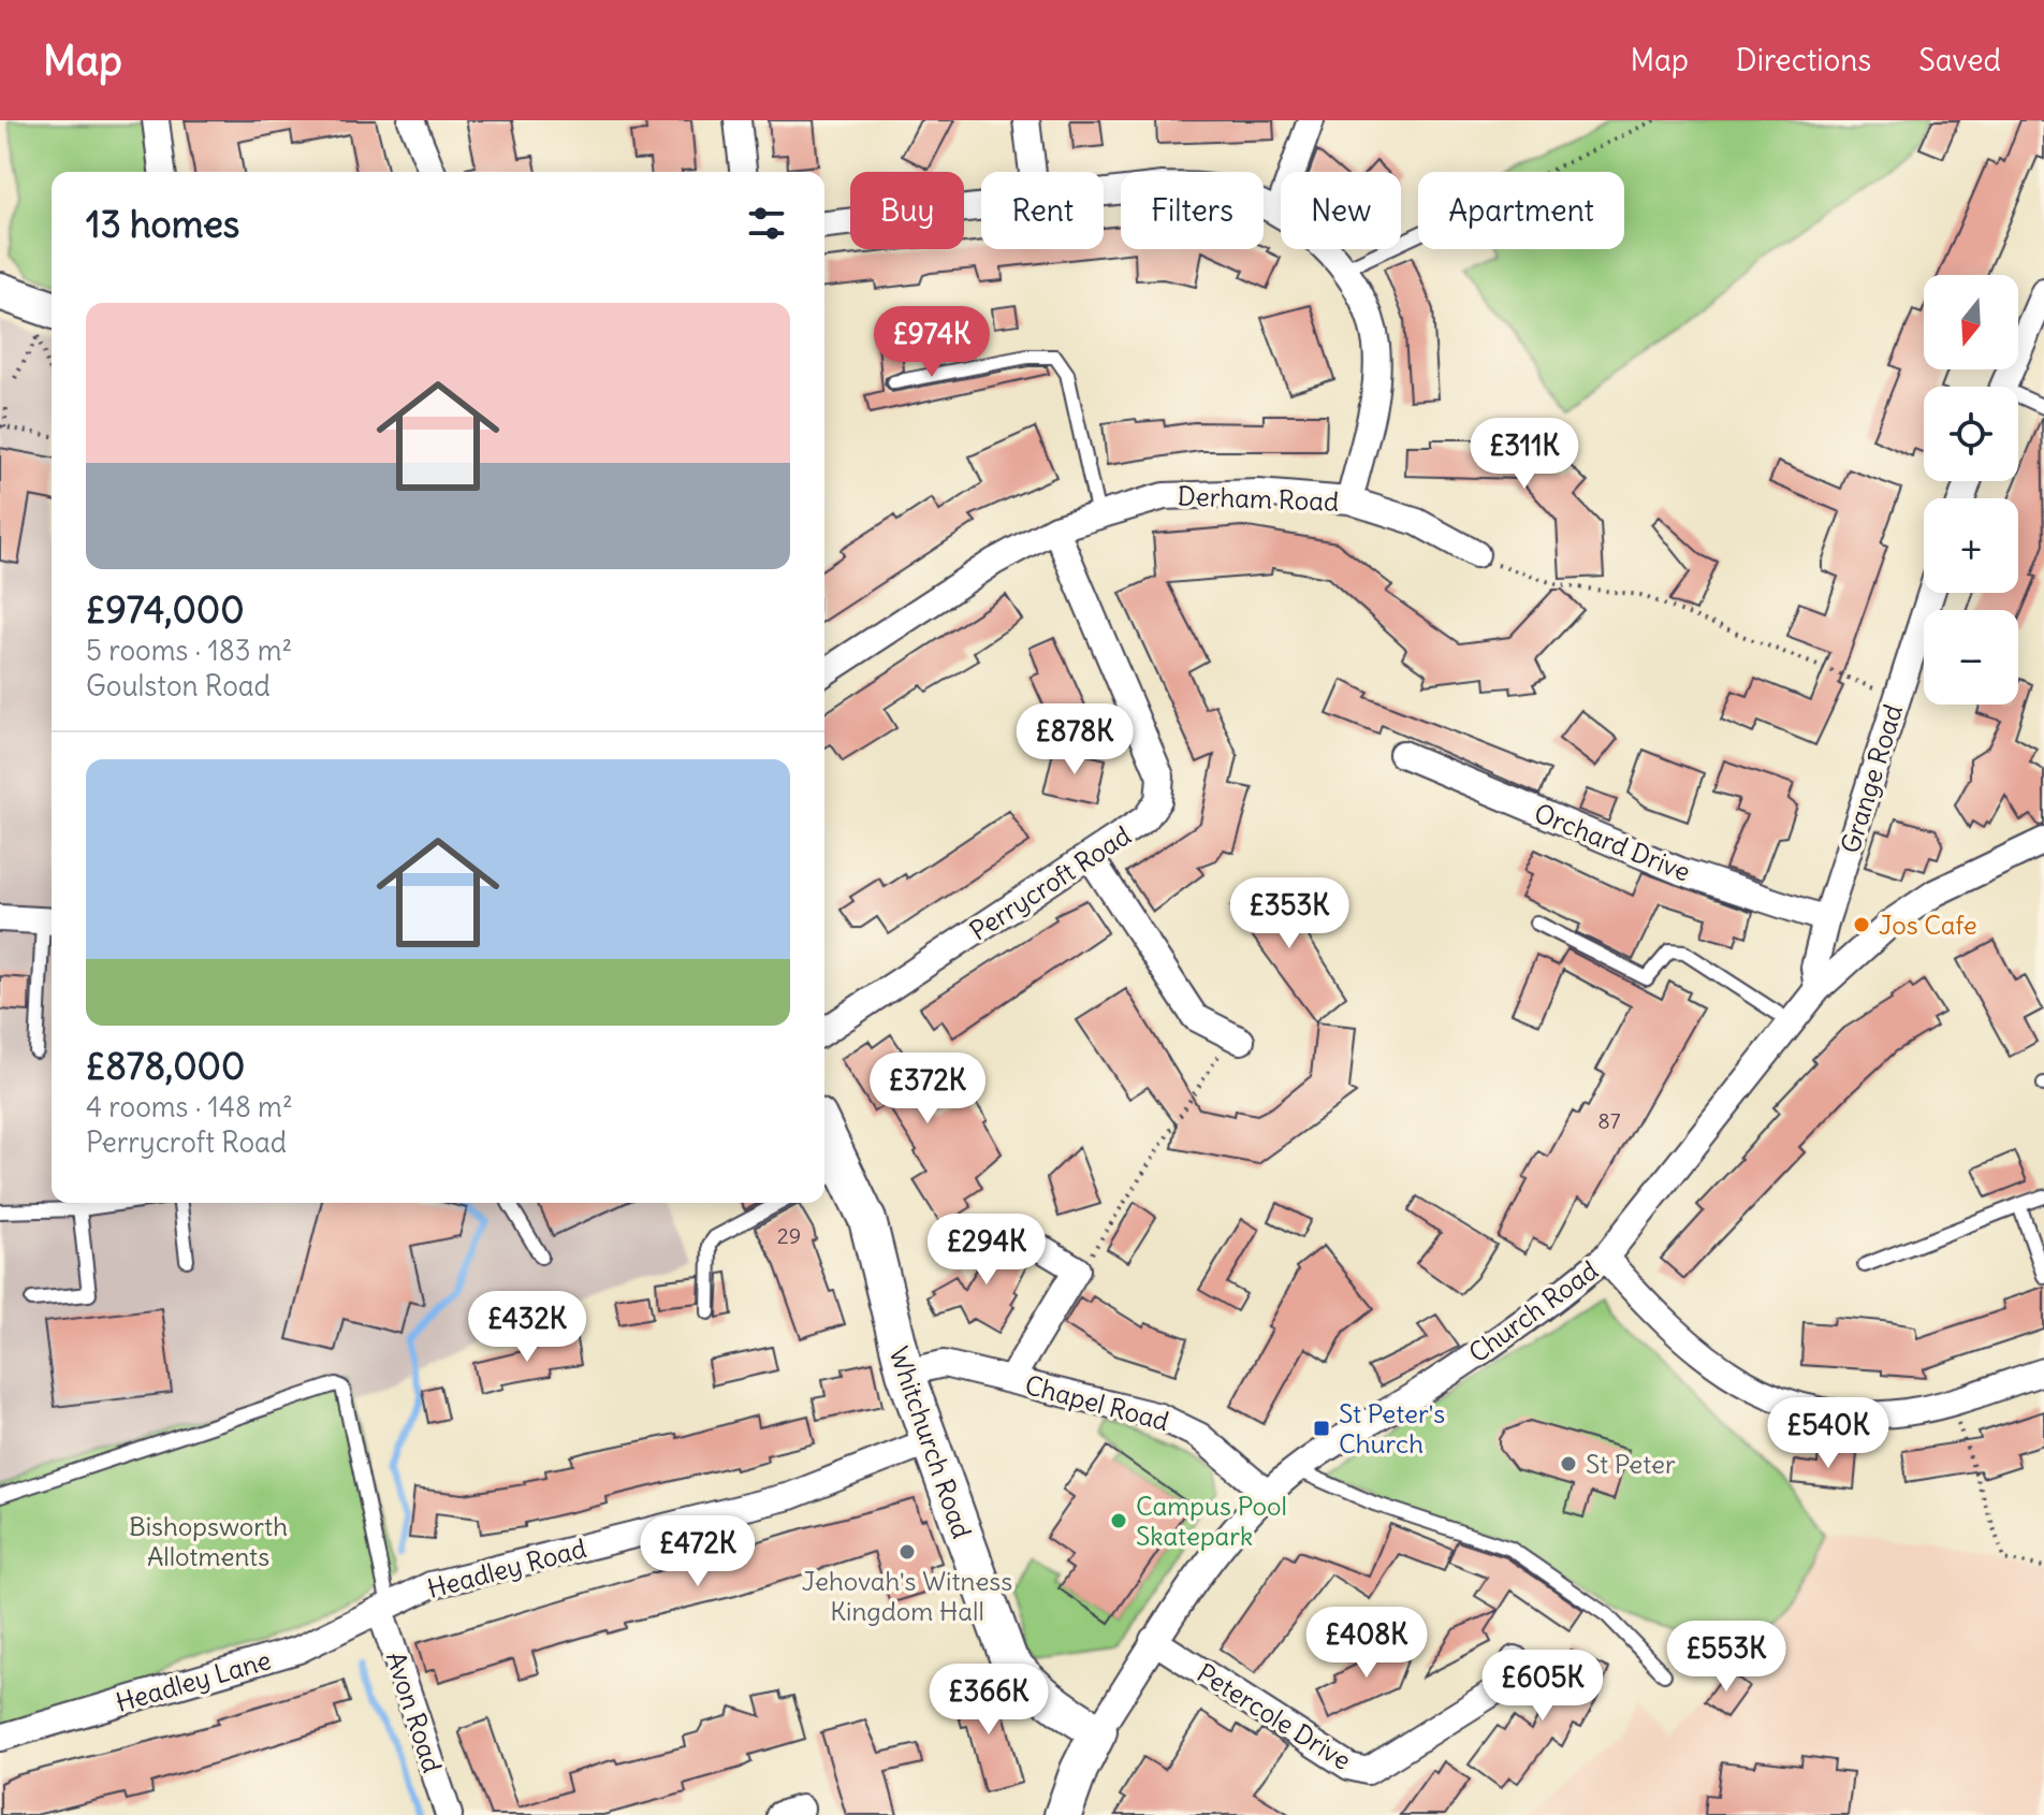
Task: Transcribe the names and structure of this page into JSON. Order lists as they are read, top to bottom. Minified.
{"streets":{"street":["Derham Road","Grange Road","Orchard Drive","Perrycroft Road","Church Road","Chapel Road","Whitchurch Road","Headley Road","Headley Lane","Avon Road","Petercole Drive"]},"crossings":[["Derham Road","Perrycroft Road"],["Grange Road","Orchard Drive"],["Grange Road","Church Road"],["Church Road","Chapel Road"],["Church Road","Whitchurch Road"],["Church Road","Petercole Drive"],["Chapel Road","Whitchurch Road"],["Whitchurch Road","Headley Road"],["Headley Road","Headley Lane"],["Headley Road","Avon Road"],["Headley Lane","Avon Road"]],"parks":["Bishopsworth Allotments"],"places":{"other":["Jos Cafe","St Peter","Campus Pool Skatepark","Jehovah's Witness Kingdom Hall"],"transit":["St Peter's Church"]},"house_numbers":["87","29"],"north":"bottom","page":{"header":"Map","nav":["Map","Directions","Saved"],"chip":["Buy","Rent","Filters","New","Apartment"],"heading":"13 homes","map_buttons":["+","−"],"list":[{"name":"£974,000","note":"5 rooms · 183 m² · Goulston Road"},{"name":"£878,000","note":"4 rooms · 148 m² · Perrycroft Road"}],"price":["£974K","£311K","£878K","£353K","£372K","£294K","£432K","£540K","£472K","£408K","£553K","£605K","£366K"]}}
